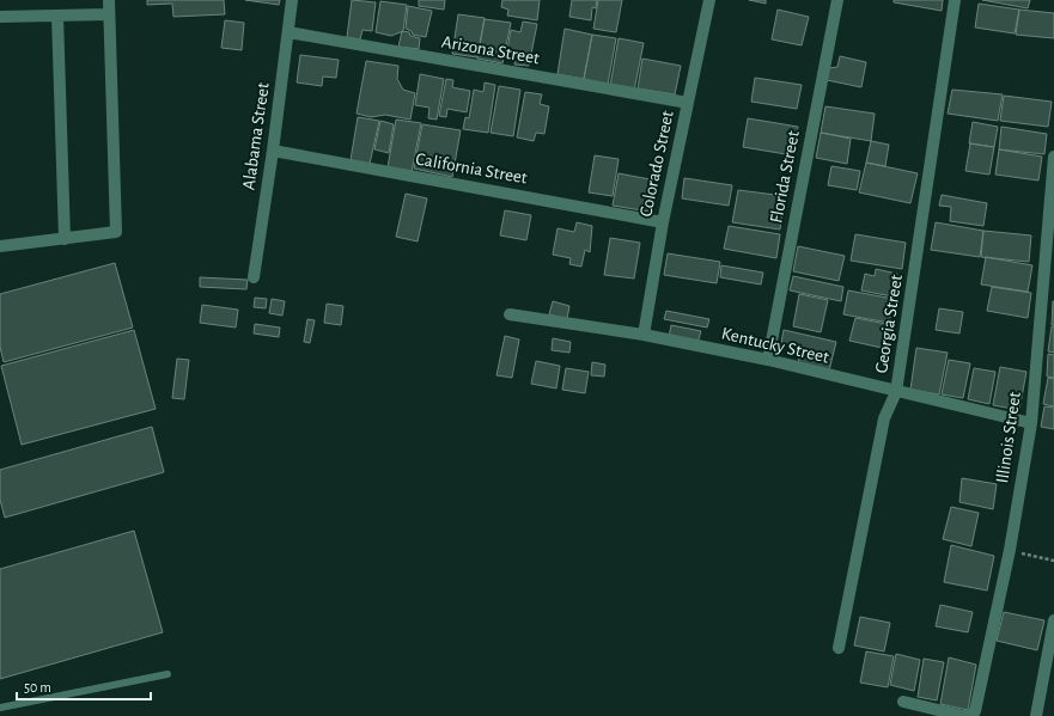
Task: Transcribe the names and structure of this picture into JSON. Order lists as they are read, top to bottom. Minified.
{"streets":{"street":["Arizona Street","Alabama Street","Colorado Street","California Street","Florida Street","Georgia Street","Kentucky Street","Illinois Street"]},"crossings":[["Arizona Street","Alabama Street"],["Arizona Street","Colorado Street"],["Alabama Street","California Street"],["Colorado Street","California Street"],["Colorado Street","Kentucky Street"],["Florida Street","Kentucky Street"],["Georgia Street","Kentucky Street"],["Kentucky Street","Illinois Street"]],"scale_bar":"50 m"}
